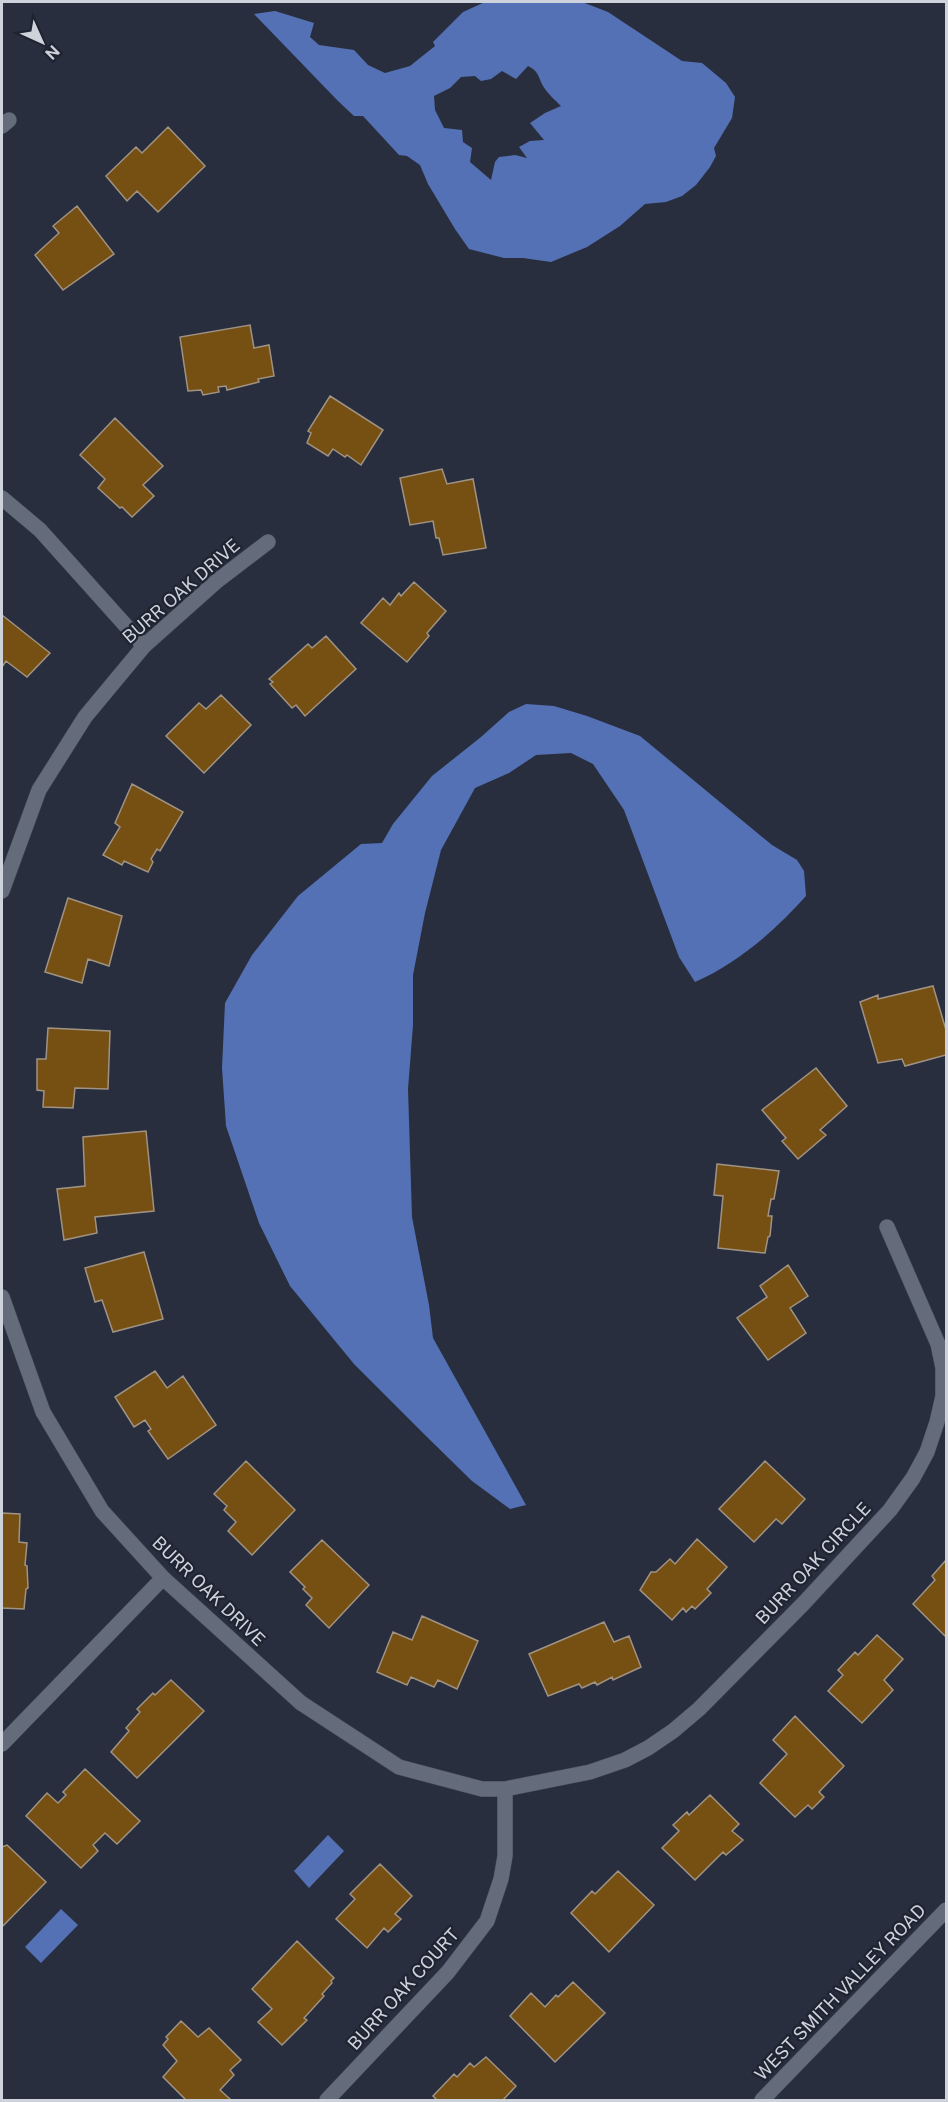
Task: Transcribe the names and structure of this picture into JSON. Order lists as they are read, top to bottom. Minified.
{"streets":{"street":["BURR OAK DRIVE","BURR OAK CIRCLE","BURR OAK COURT","WEST SMITH VALLEY ROAD"]},"crossings":[["BURR OAK DRIVE","BURR OAK CIRCLE"],["BURR OAK DRIVE","BURR OAK COURT"],["BURR OAK CIRCLE","BURR OAK COURT"]],"north":"bottom right"}
